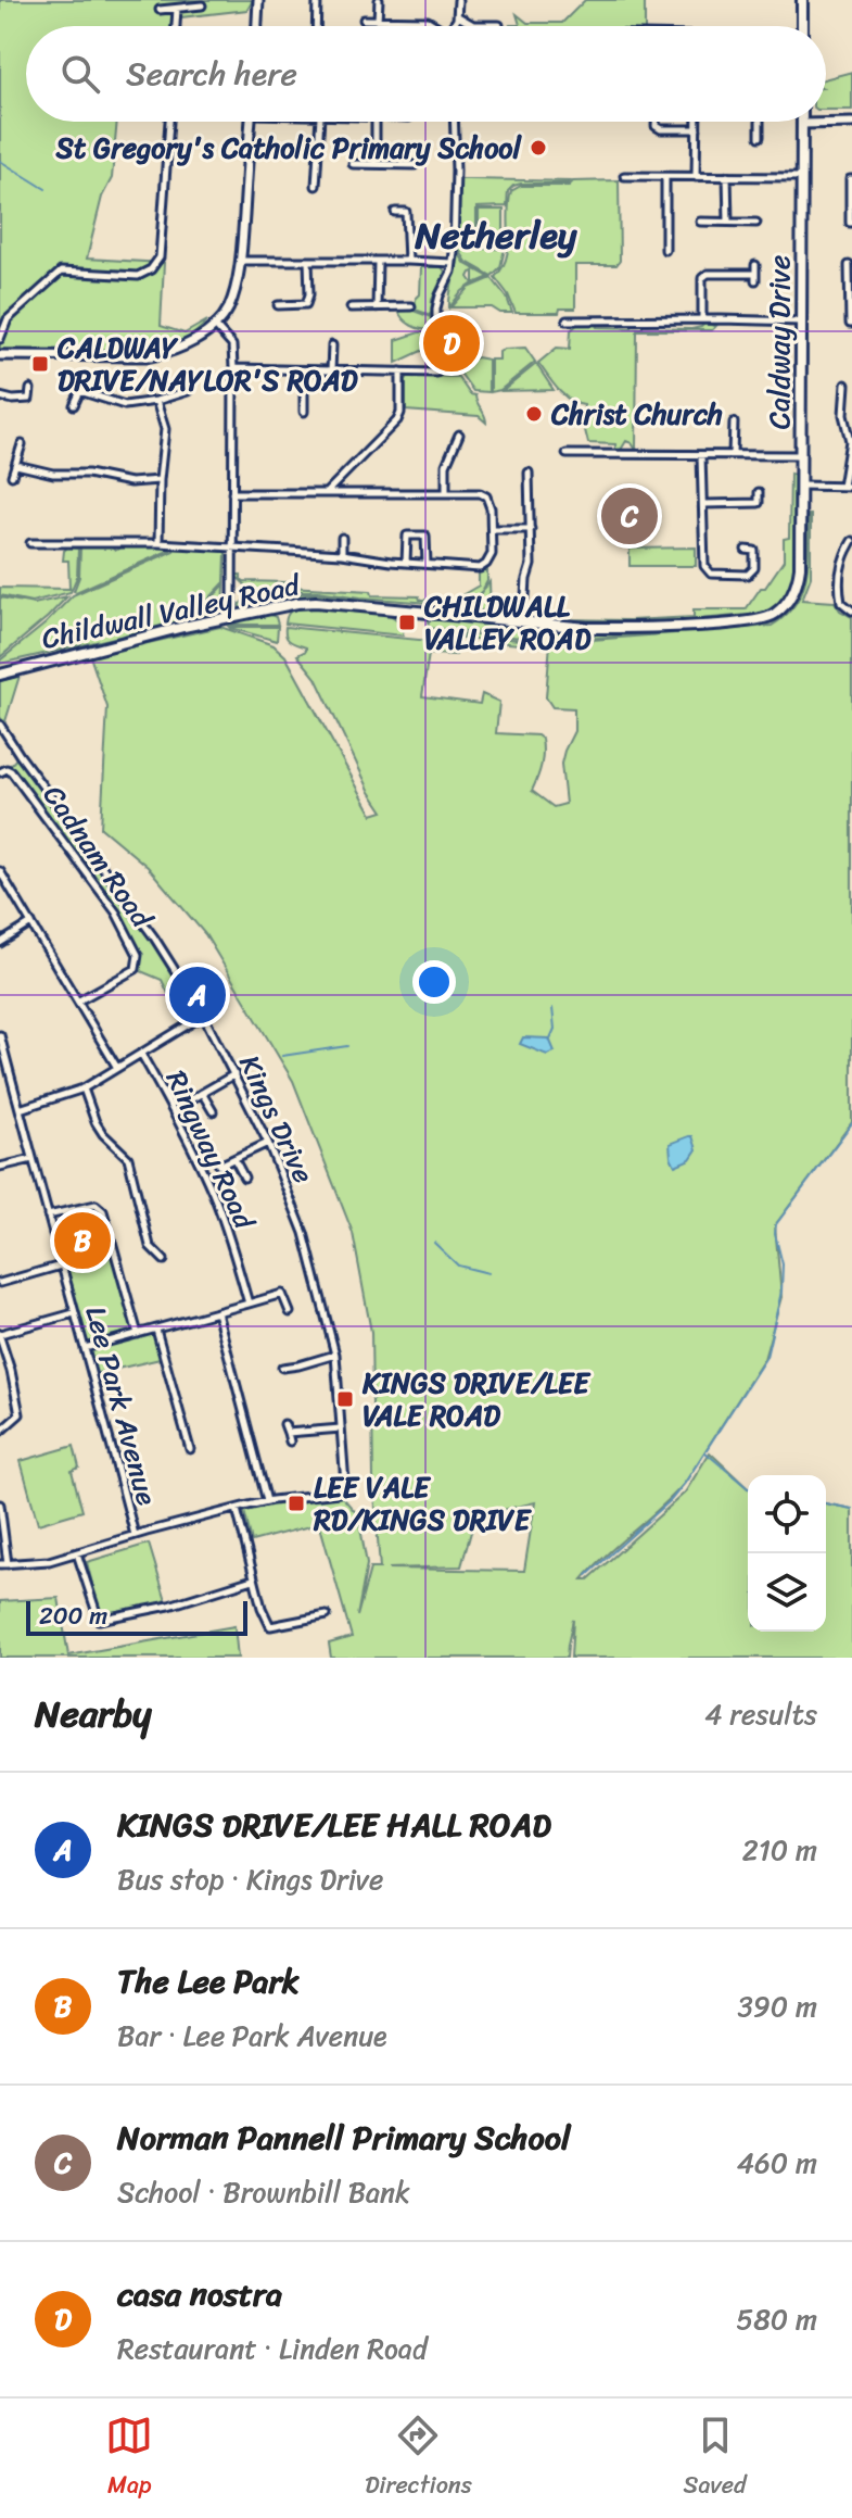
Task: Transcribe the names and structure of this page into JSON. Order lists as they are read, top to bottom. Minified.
{"streets":{"main road":["Caldway Drive","Childwall Valley Road"],"street":["Cadnam Road","Kings Drive","Ringway Road","Lee Park Avenue"]},"crossings":[["Caldway Drive","Childwall Valley Road"]],"districts":["Netherley"],"places":{"other":["St Gregory's Catholic Primary School","Christ Church"],"transit":["CALDWAY DRIVE/NAYLOR'S ROAD","CHILDWALL VALLEY ROAD","KINGS DRIVE/LEE VALE ROAD","LEE VALE RD/KINGS DRIVE"]},"scale_bar":"200 m","page":{"search":"Search here","pins":["D","C","A","B"],"scale":"200 m","heading":["Nearby","4 results"],"list":[{"mark":"A","name":"KINGS DRIVE/LEE HALL ROAD","note":"Bus stop · Kings Drive","value":"210 m"},{"mark":"B","name":"The Lee Park","note":"Bar · Lee Park Avenue","value":"390 m"},{"mark":"C","name":"Norman Pannell Primary School","note":"School · Brownbill Bank","value":"460 m"},{"mark":"D","name":"casa nostra","note":"Restaurant · Linden Road","value":"580 m"}],"nav":["Map","Directions","Saved"]}}
